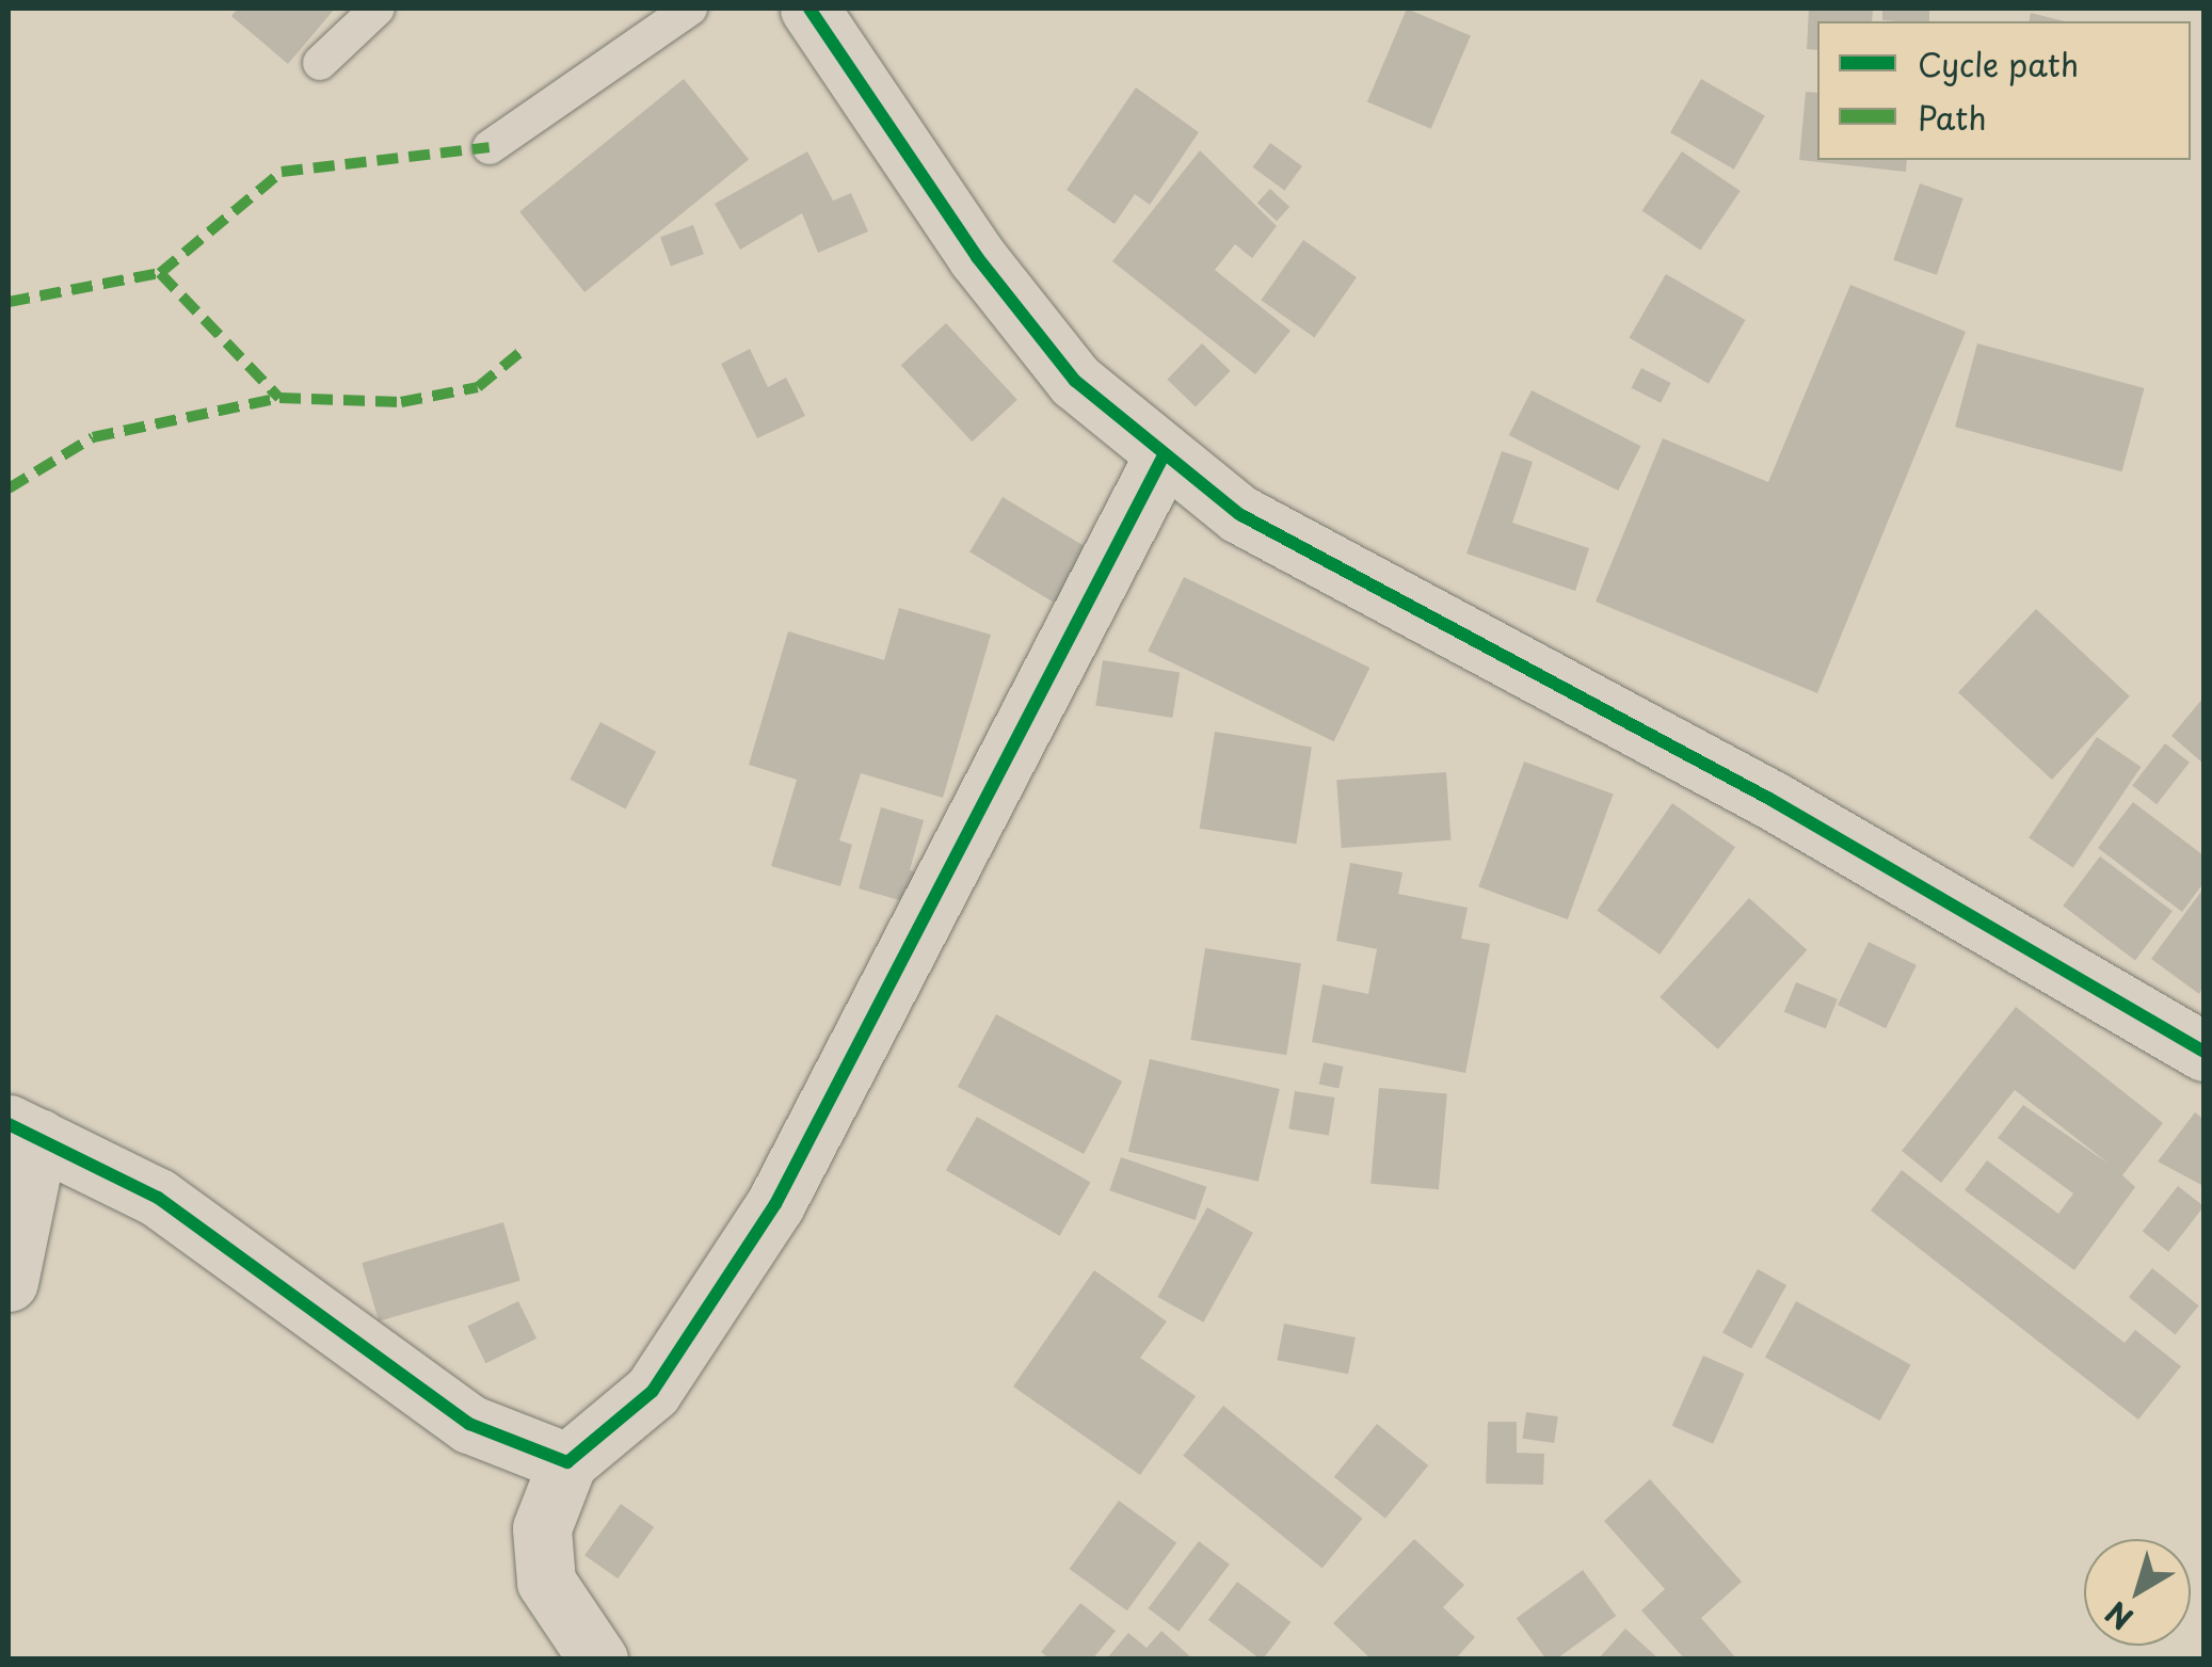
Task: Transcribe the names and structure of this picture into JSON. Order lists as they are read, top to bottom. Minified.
{"legend":["Cycle path","Path"],"north":"bottom left"}
